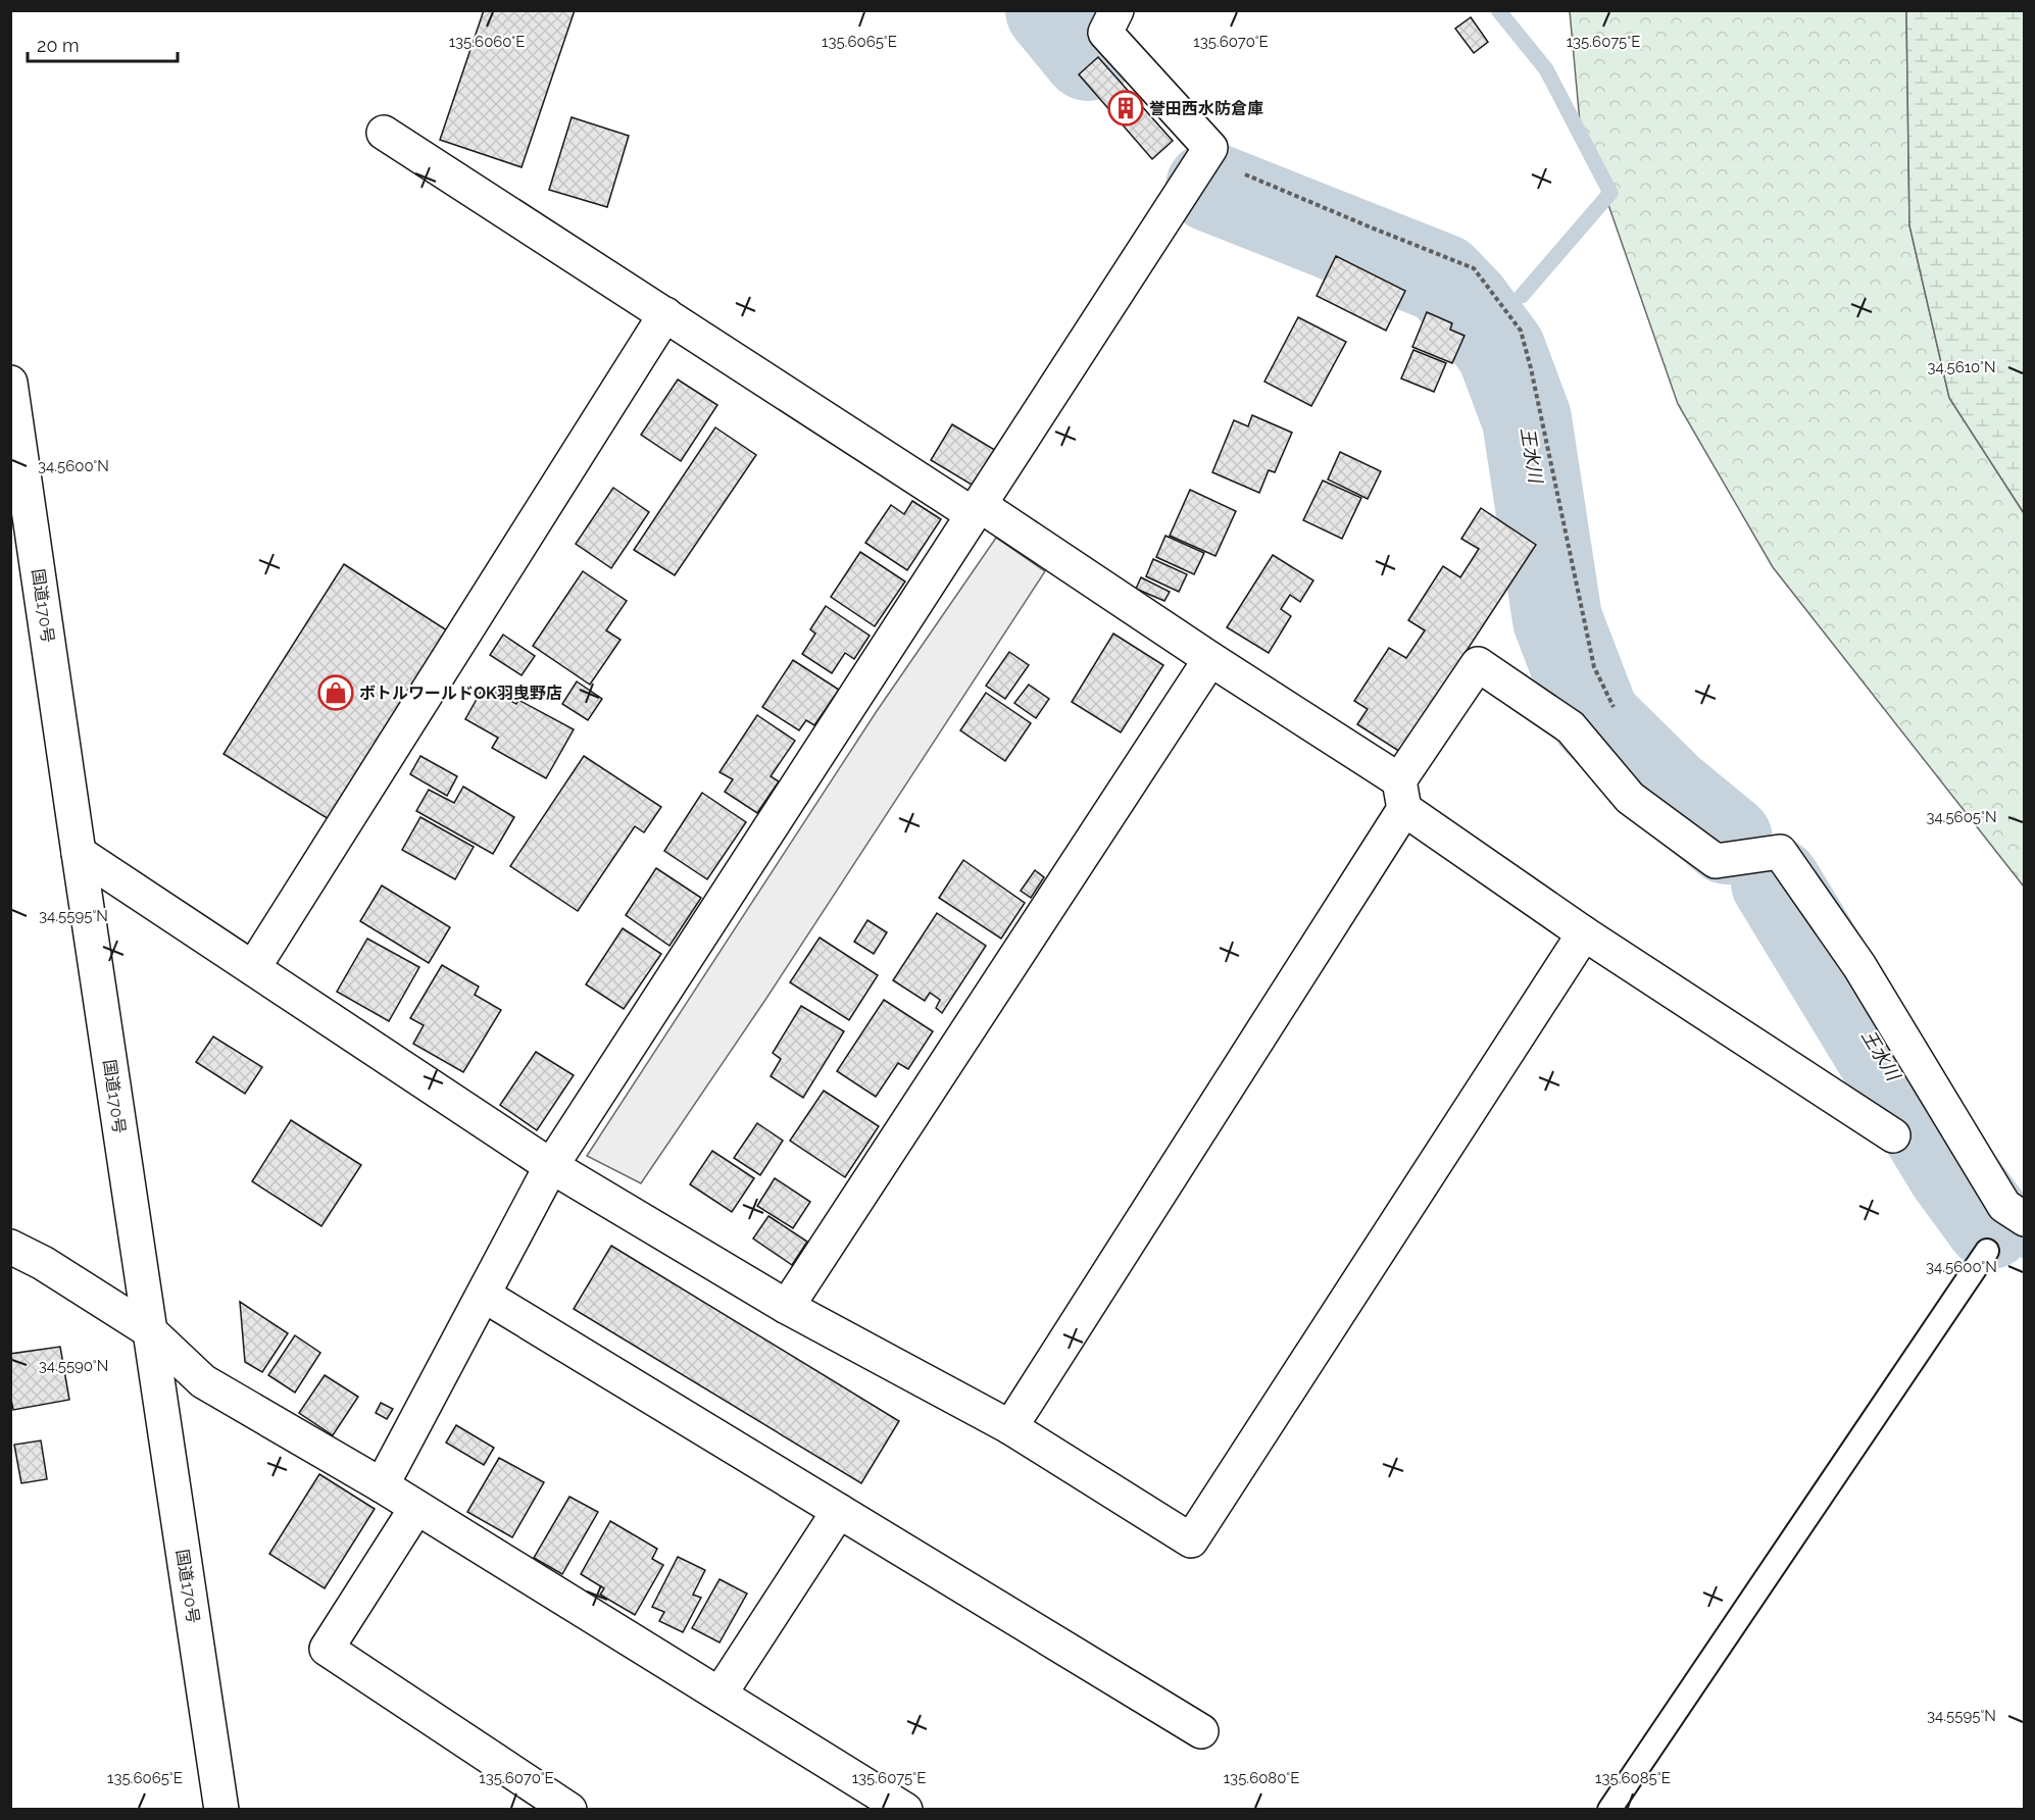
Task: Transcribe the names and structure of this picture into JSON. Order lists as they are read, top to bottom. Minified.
{"streets":{"main road":["国道170号"]},"water":["王水川"],"places":{"building":["誉田西水防倉庫"],"shop":["ボトルワールドOK羽曳野店"]},"scale_bar":"20 m","coordinates":["135.6060°E","135.6065°E","135.6070°E","135.6075°E","34.5610°N","34.5600°N","34.5605°N","34.5595°N","34.5590°N","135.6080°E","135.6085°E"]}
